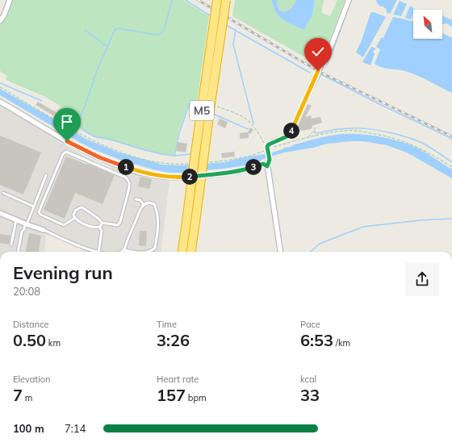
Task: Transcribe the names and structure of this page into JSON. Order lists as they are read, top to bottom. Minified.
{"streets":{"highway":["M5"]},"north":"top left","page":{"pins":["4","1","3","2"],"heading":["Evening run","20:08"],"stats":[["Distance","0.50 km"],["Time","3:26"],["Pace","6:53 /km"],["Elevation","7 m"],["Heart rate","157 bpm"],["kcal","33"]],"list":[{"name":"100 m","note":"7:14"}]}}
